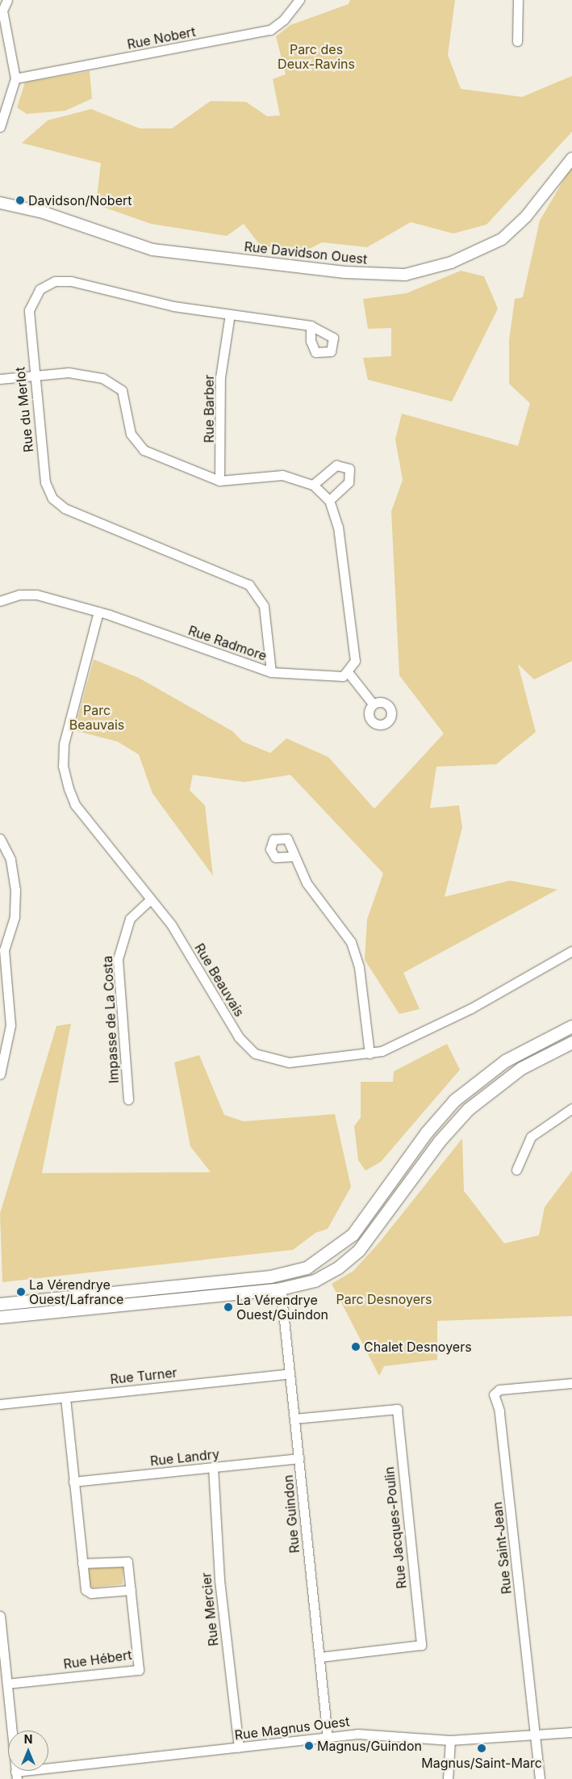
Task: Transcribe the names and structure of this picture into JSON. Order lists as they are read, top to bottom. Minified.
{"streets":{"street":["Rue Nobert","Rue Davidson Ouest","Rue Barber","Rue du Merlot","Rue Radmore","Rue Beauvais","Impasse de La Costa","Rue Turner","Rue Landry","Rue Guindon","Rue Jacques-Poulin","Rue Saint-Jean","Rue Mercier","Rue Hébert","Rue Magnus Ouest"]},"crossings":[["Rue Barber","Rue du Merlot"],["Rue du Merlot","Rue Radmore"],["Rue Radmore","Rue Beauvais"],["Rue Beauvais","Impasse de La Costa"],["Rue Turner","Rue Guindon"],["Rue Landry","Rue Guindon"],["Rue Landry","Rue Mercier"],["Rue Guindon","Rue Jacques-Poulin"],["Rue Guindon","Rue Magnus Ouest"],["Rue Saint-Jean","Rue Magnus Ouest"],["Rue Mercier","Rue Magnus Ouest"]],"parks":["Parc des Deux-Ravins","Parc Beauvais","Parc Desnoyers"],"places":["Davidson/Nobert","La Vérendrye Ouest/Lafrance","La Vérendrye Ouest/Guindon","Chalet Desnoyers","Magnus/Guindon","Magnus/Saint-Marc"],"north":"top"}
